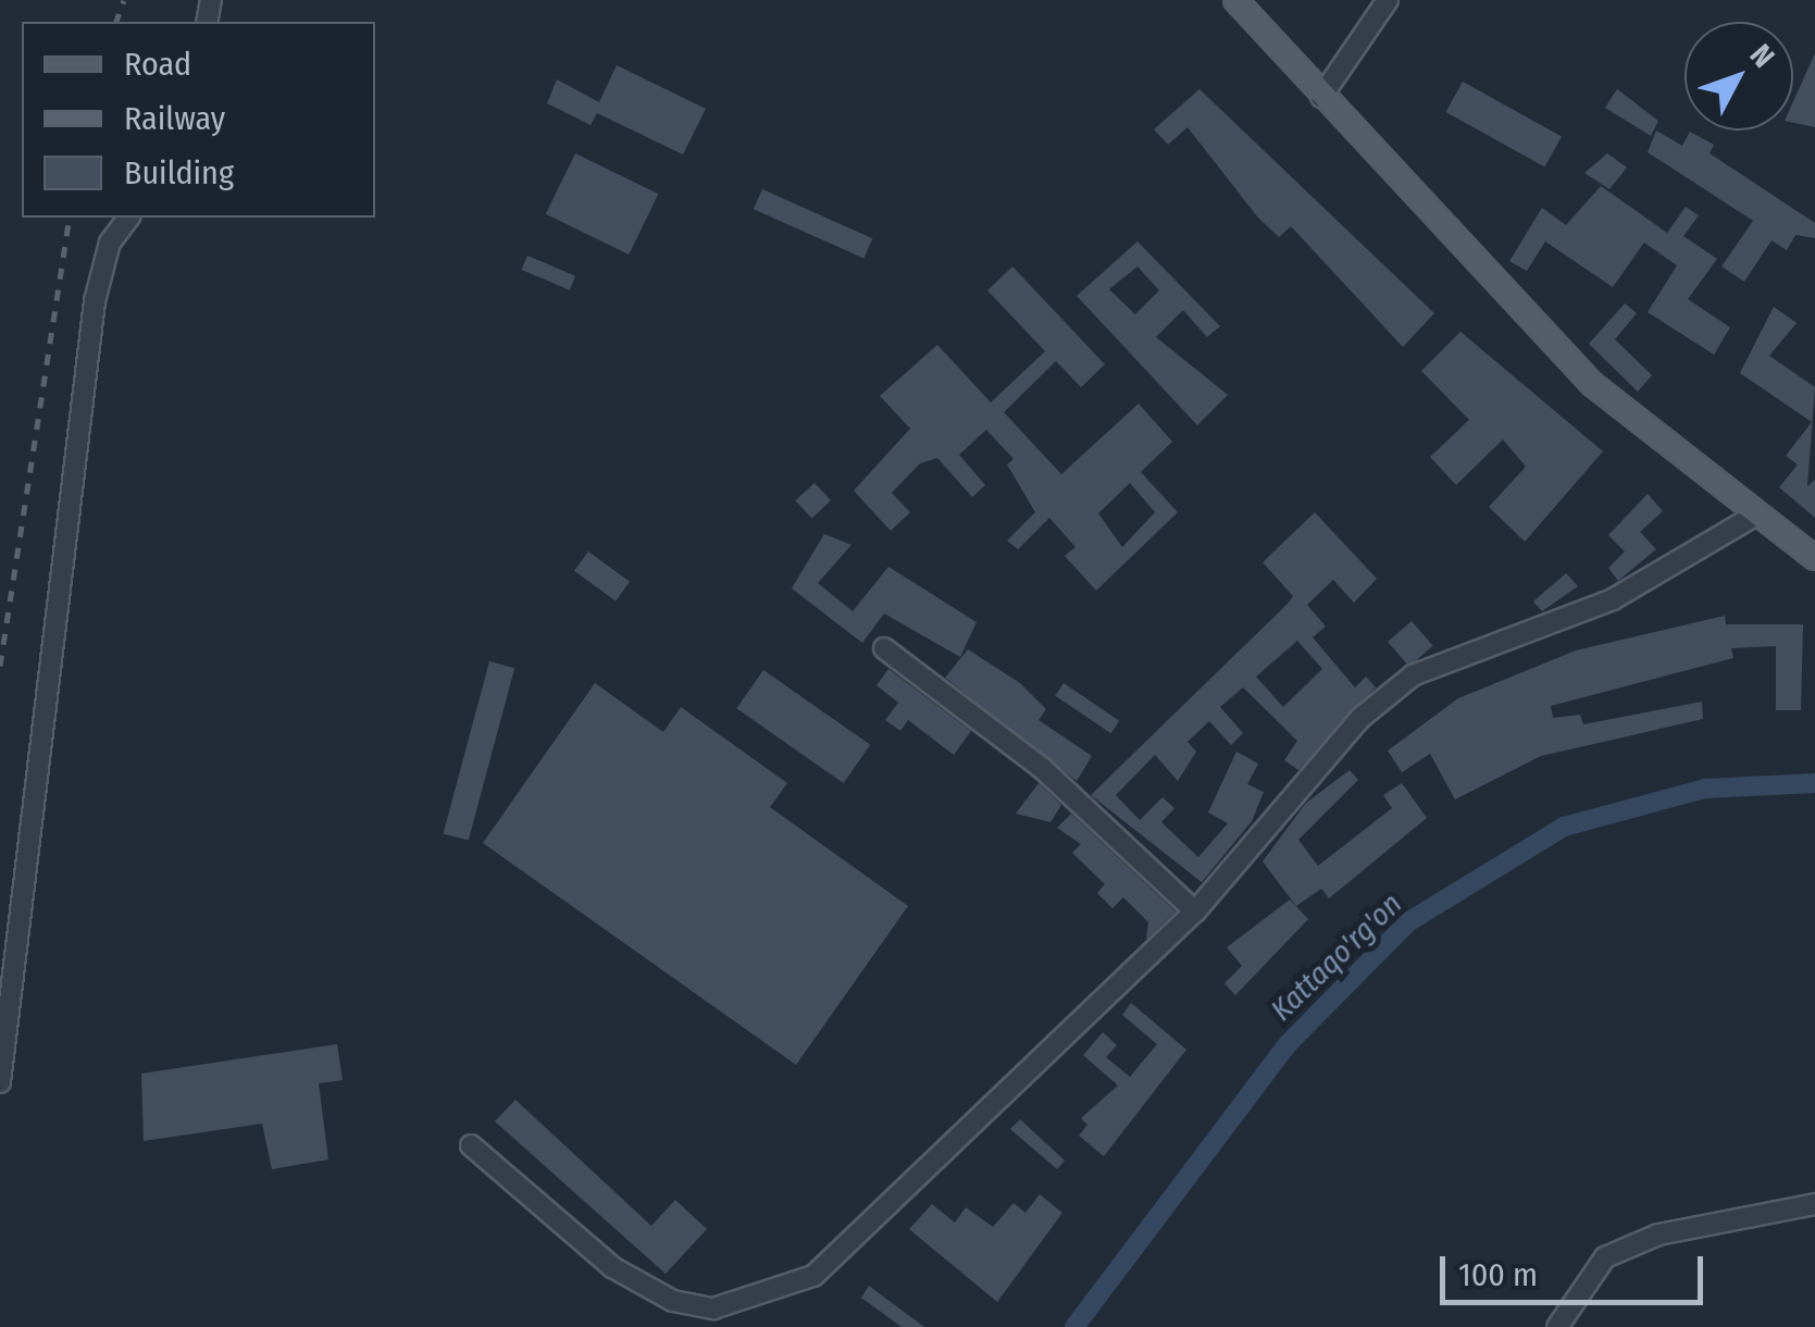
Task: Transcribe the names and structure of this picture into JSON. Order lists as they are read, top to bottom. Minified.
{"water":["Kattaqo'rg'on"],"legend":["Road","Railway","Building"],"scale_bar":"100 m","north":"top right"}
